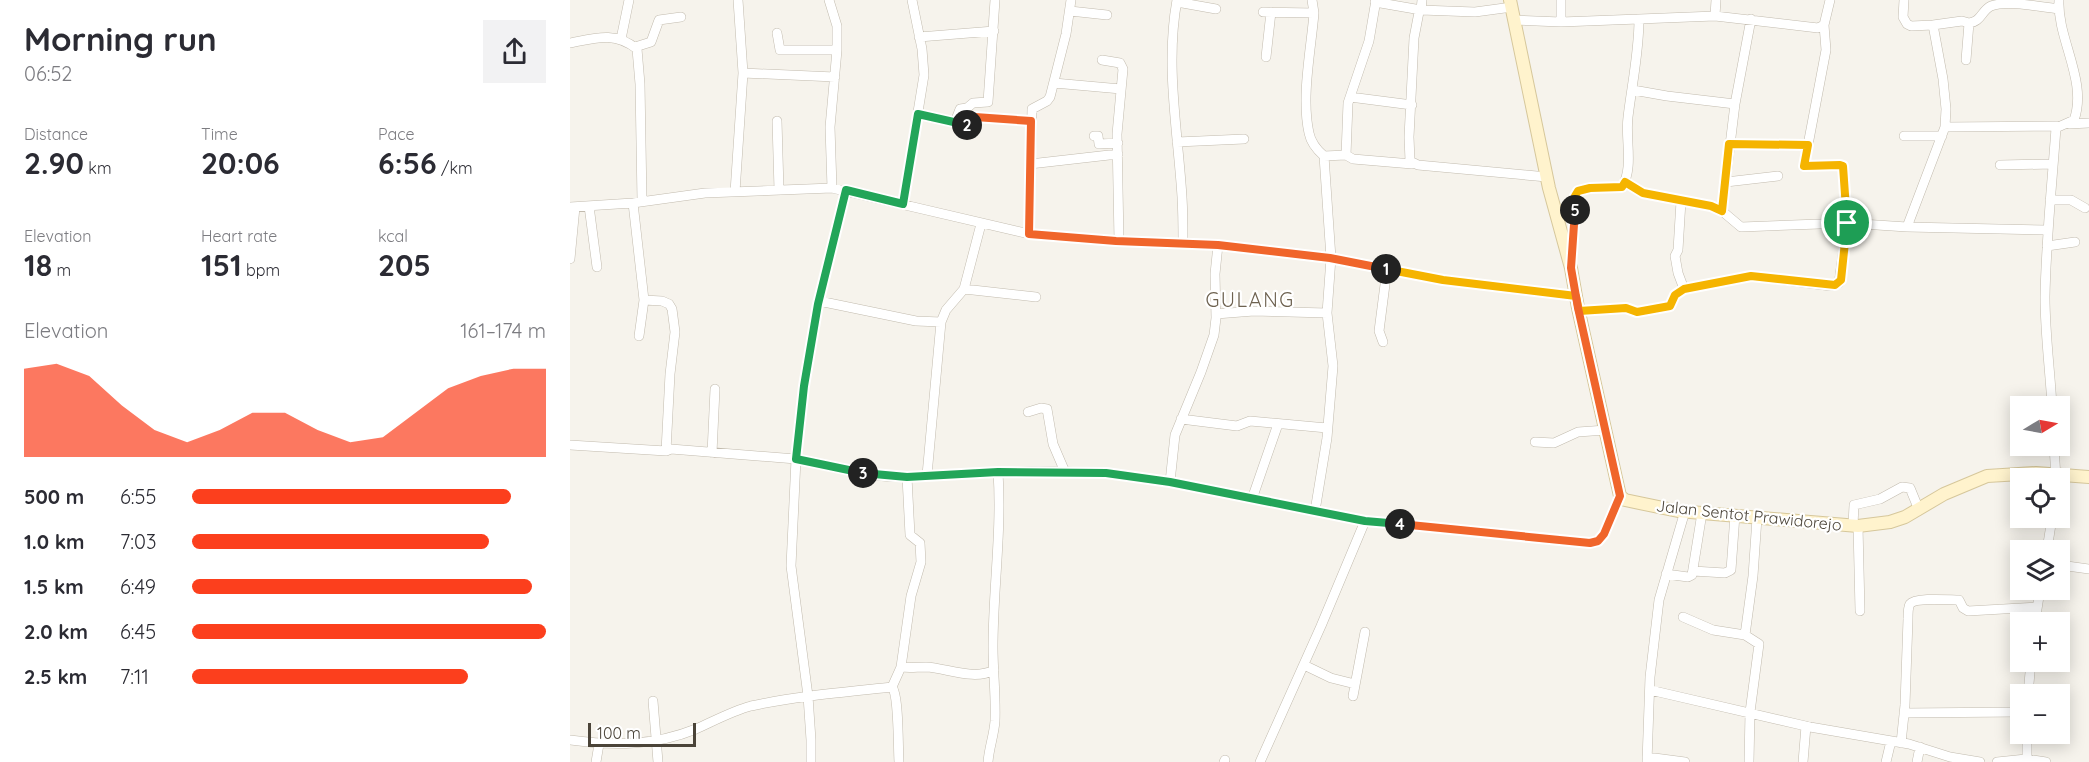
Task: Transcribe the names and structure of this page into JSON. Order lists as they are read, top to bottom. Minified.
{"streets":{"main road":["Jalan Sentot Prawidorejo"]},"districts":["GULANG"],"scale_bar":"100 m","north":"right","page":{"heading":["Morning run","06:52"],"stats":[["Distance","2.90 km"],["Time","20:06"],["Pace","6:56 /km"],["Elevation","18 m"],["Heart rate","151 bpm"],["kcal","205"]],"pins":["2","5","1","3","4"],"chart":["Elevation","161–174 m"],"map_buttons":["+","−"],"list":[{"name":"500 m","note":"6:55"},{"name":"1.0 km","note":"7:03"},{"name":"1.5 km","note":"6:49"},{"name":"2.0 km","note":"6:45"},{"name":"2.5 km","note":"7:11"}],"scale":"100 m"}}
